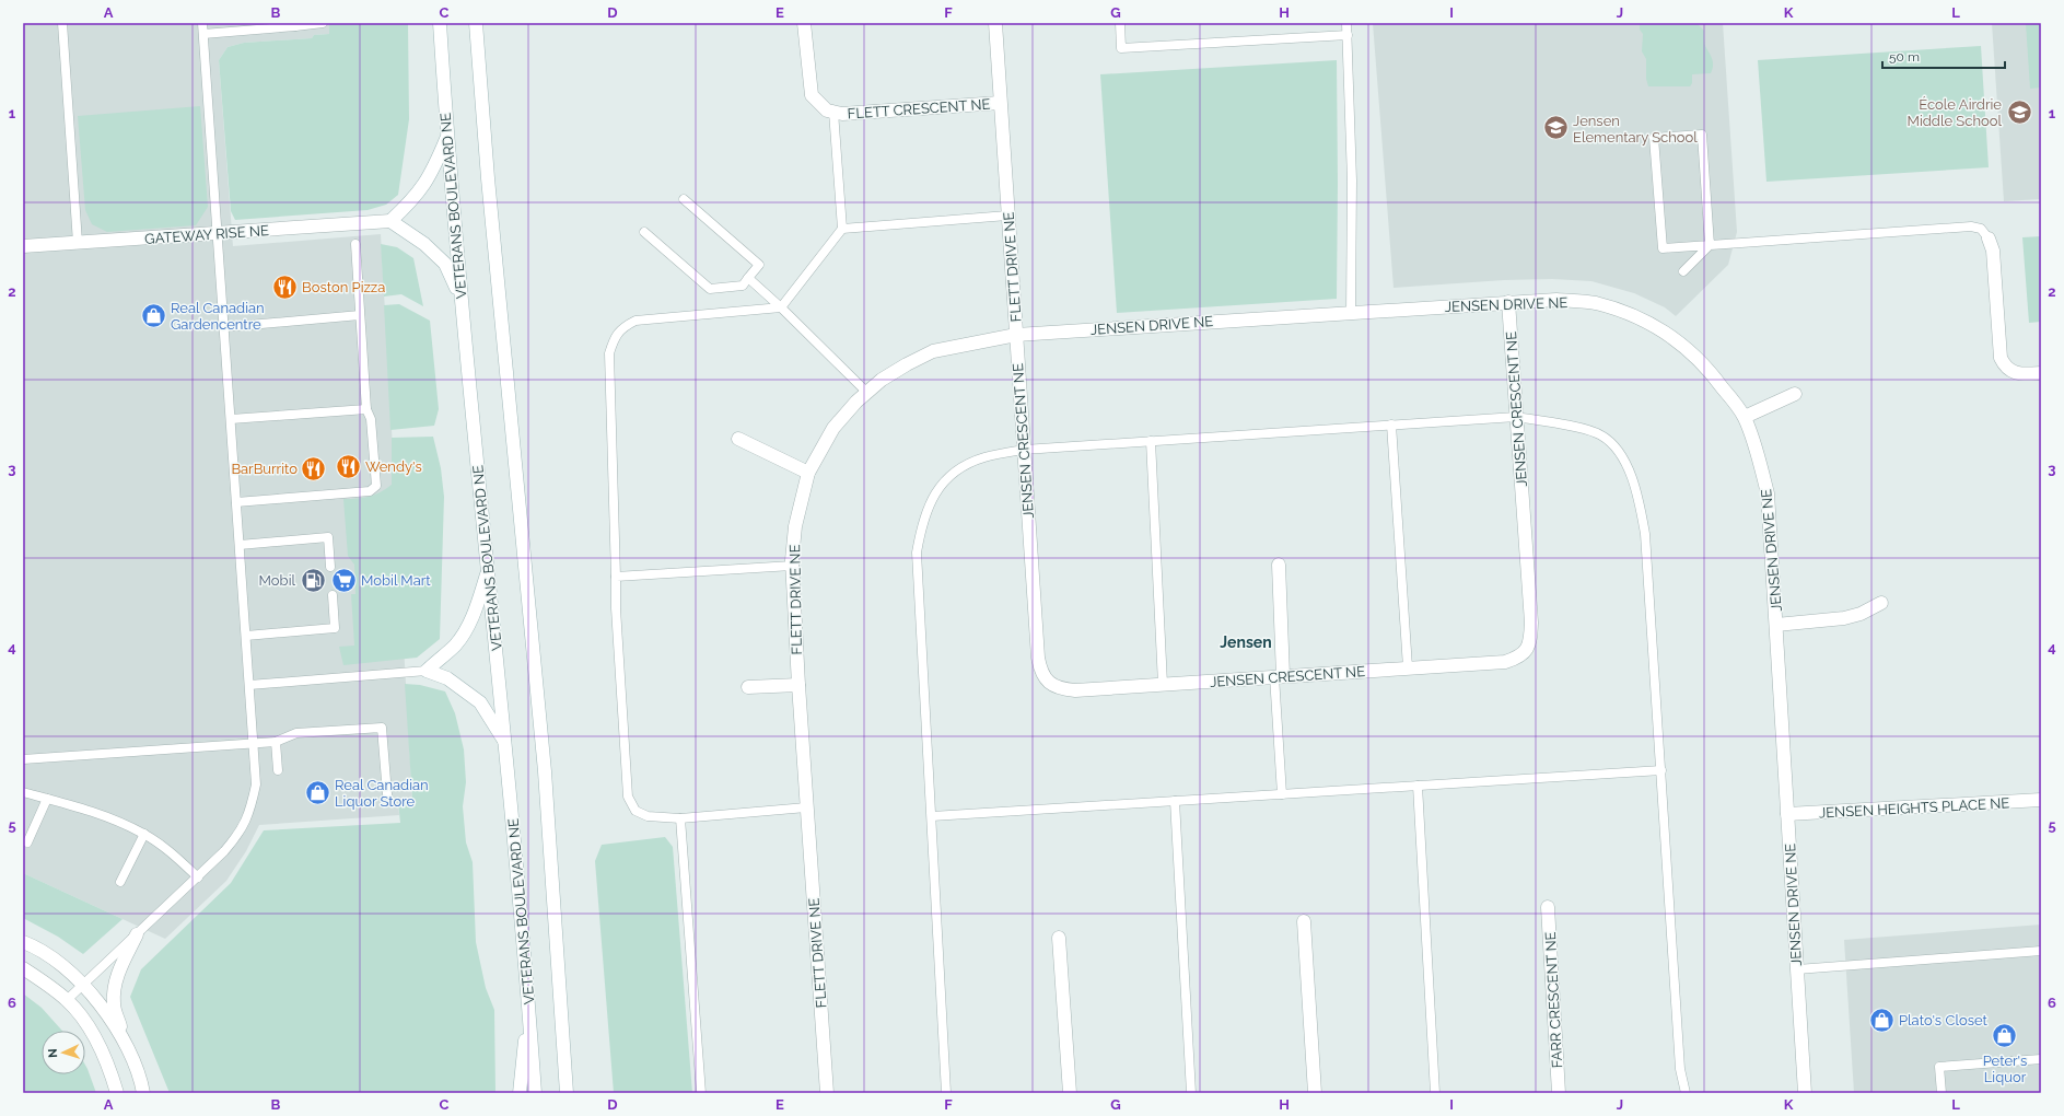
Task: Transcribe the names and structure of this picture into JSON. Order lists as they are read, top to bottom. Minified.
{"streets":{"street":["FLETT CRESCENT NE","VETERANS BOULEVARD NE","GATEWAY RISE NE","FLETT DRIVE NE","JENSEN DRIVE NE","JENSEN CRESCENT NE","JENSEN HEIGHTS PLACE NE","FARR CRESCENT NE"]},"crossings":[["FLETT CRESCENT NE","FLETT DRIVE NE"],["FLETT DRIVE NE","JENSEN DRIVE NE"],["FLETT DRIVE NE","JENSEN CRESCENT NE"],["JENSEN DRIVE NE","JENSEN CRESCENT NE"],["JENSEN DRIVE NE","JENSEN HEIGHTS PLACE NE"]],"districts":["Jensen"],"places":{"school or university":["École Airdrie Middle School","Jensen Elementary School"],"restaurant":["Boston Pizza","Wendy's","BarBurrito"],"shop":["Real Canadian Gardencentre","Real Canadian Liquor Store","Plato's Closet","Peter's Liquor"],"fuel station":["Mobil"],"supermarket":["Mobil Mart"]},"scale_bar":"50 m","north":"left","grid":{"columns":["A","B","C","D","E","F","G","H","I","J","K","L"],"rows":["1","2","3","4","5","6"]}}
